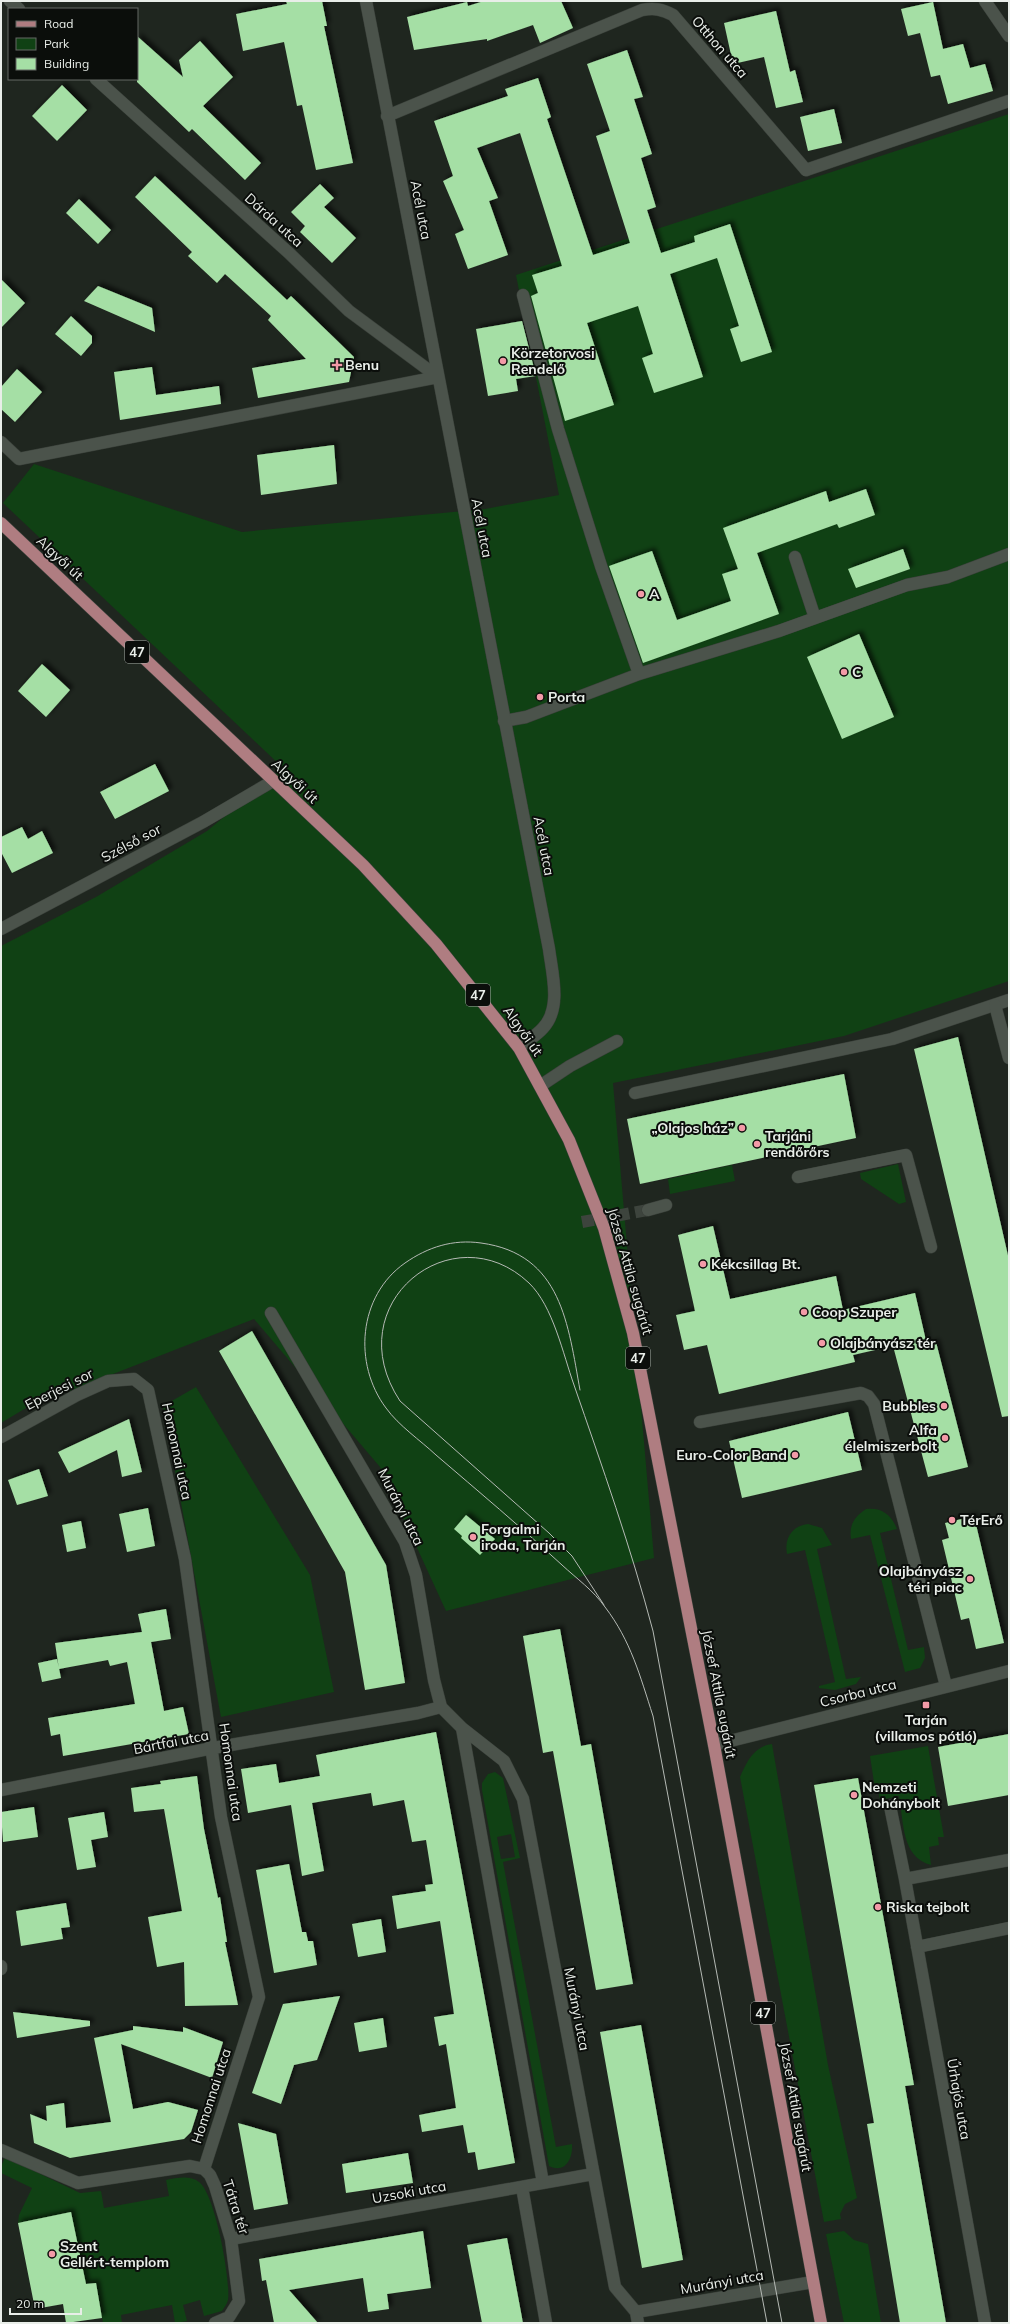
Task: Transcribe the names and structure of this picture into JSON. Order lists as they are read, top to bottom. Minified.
{"streets":{"main road":["Algyői út","47","József Attila sugárút"],"street":["Otthon utca","Acél utca","Dárda utca","Szélső sor","Eperjesi sor","Homonnai utca","Murányi utca","Csorba utca","Bártfai utca","Űrhajós utca","Uzsoki utca","Tátra tér"]},"crossings":[["Otthon utca","Acél utca"],["Acél utca","Dárda utca"],["Acél utca","Algyői út"],["Algyői út","Szélső sor"],["Algyői út","József Attila sugárút"],["József Attila sugárút","Murányi utca"],["József Attila sugárút","Csorba utca"],["Eperjesi sor","Homonnai utca"],["Homonnai utca","Bártfai utca"],["Homonnai utca","Tátra tér"],["Murányi utca","Bártfai utca"],["Murányi utca","Uzsoki utca"],["Uzsoki utca","Tátra tér"]],"places":{"other":["Körzetorvosi Rendelő","A","C","Porta","„Olajos ház”","Tarjáni rendőrőrs","Kékcsillag Bt.","Coop Szuper","Olajbányász tér","Bubbles","Alfa élelmiszerbolt","Euro-Color Band","TérErő","Forgalmi iroda, Tarján","Olajbányász téri piac","Nemzeti Dohánybolt","Riska tejbolt","Szent Gellért-templom"],"health":["Benu"],"transit":["Tarján (villamos pótló)"]},"legend":["Road","Park","Building"],"scale_bar":"20 m"}
